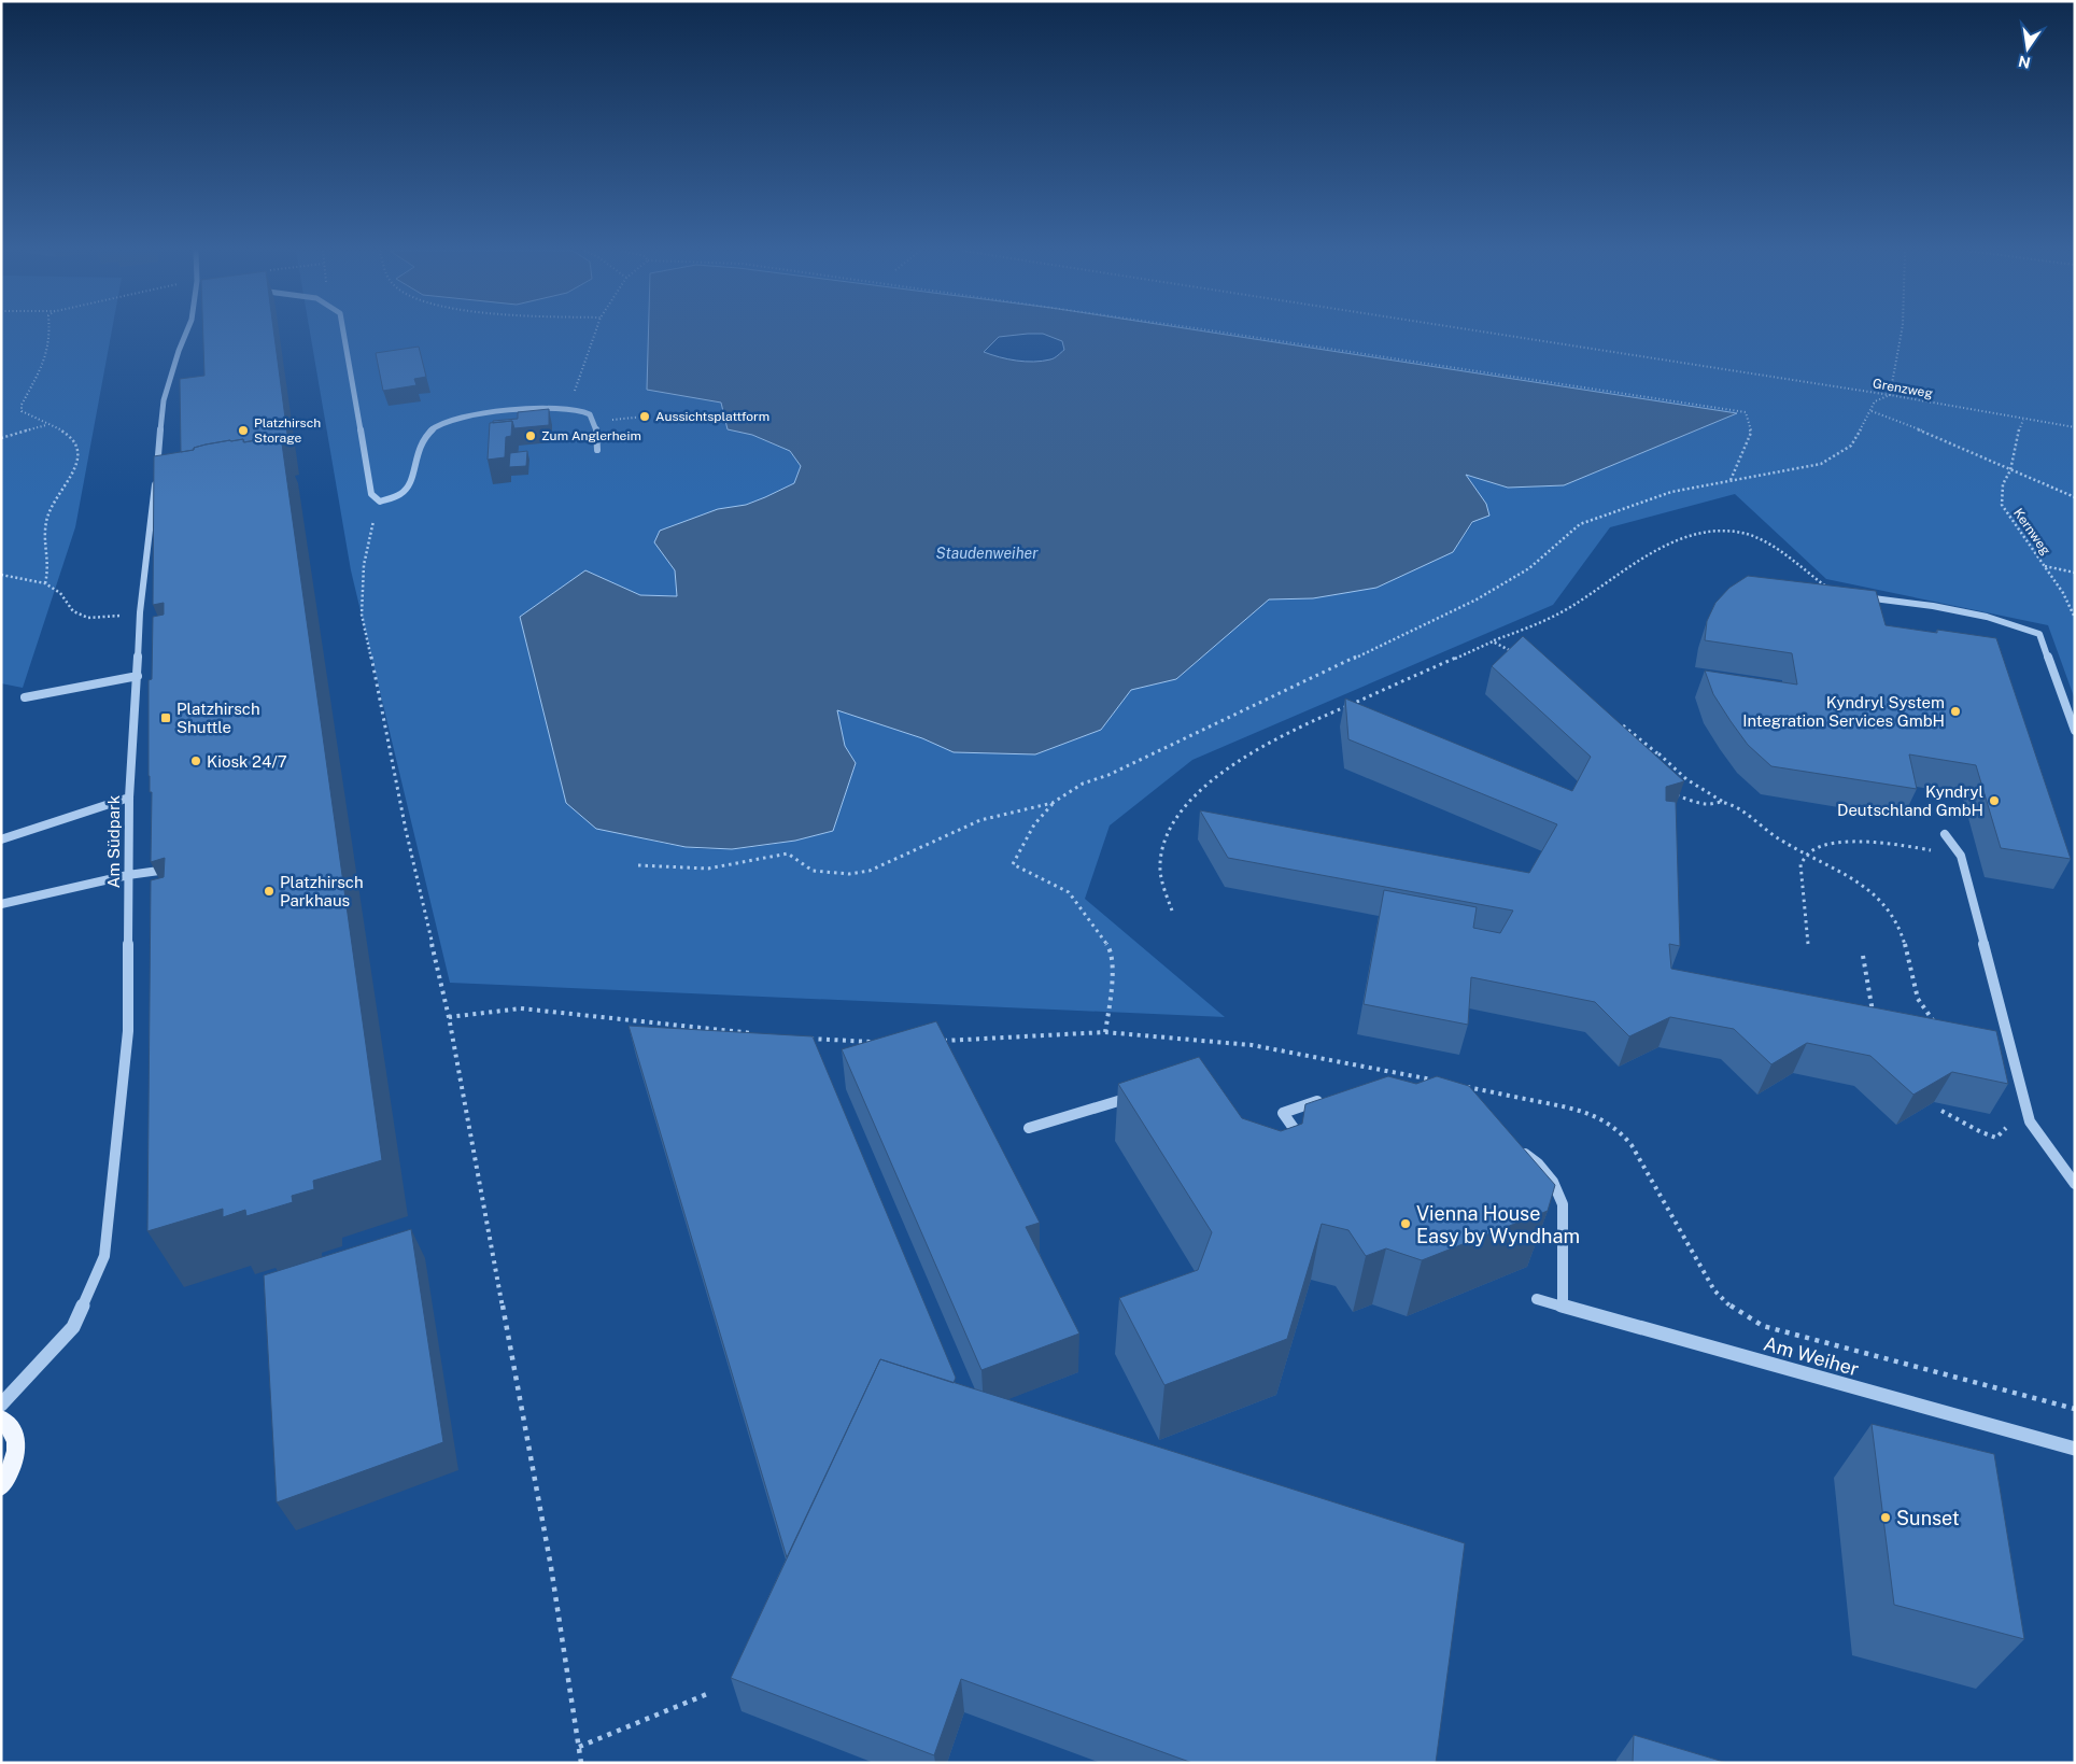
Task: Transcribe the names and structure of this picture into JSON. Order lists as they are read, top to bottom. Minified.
{"streets":{"street":["Am Südpark","Am Weiher"],"path":["Grenzweg","Kernweg"]},"crossings":[["Grenzweg","Kernweg"]],"water":["Staudenweiher"],"places":{"other":["Aussichtsplattform","Platzhirsch Storage","Zum Anglerheim","Kyndryl System Integration Services GmbH","Kiosk 24/7","Kyndryl Deutschland GmbH","Platzhirsch Parkhaus","Vienna House Easy by Wyndham","Sunset"],"transit":["Platzhirsch Shuttle"]},"north":"bottom"}
